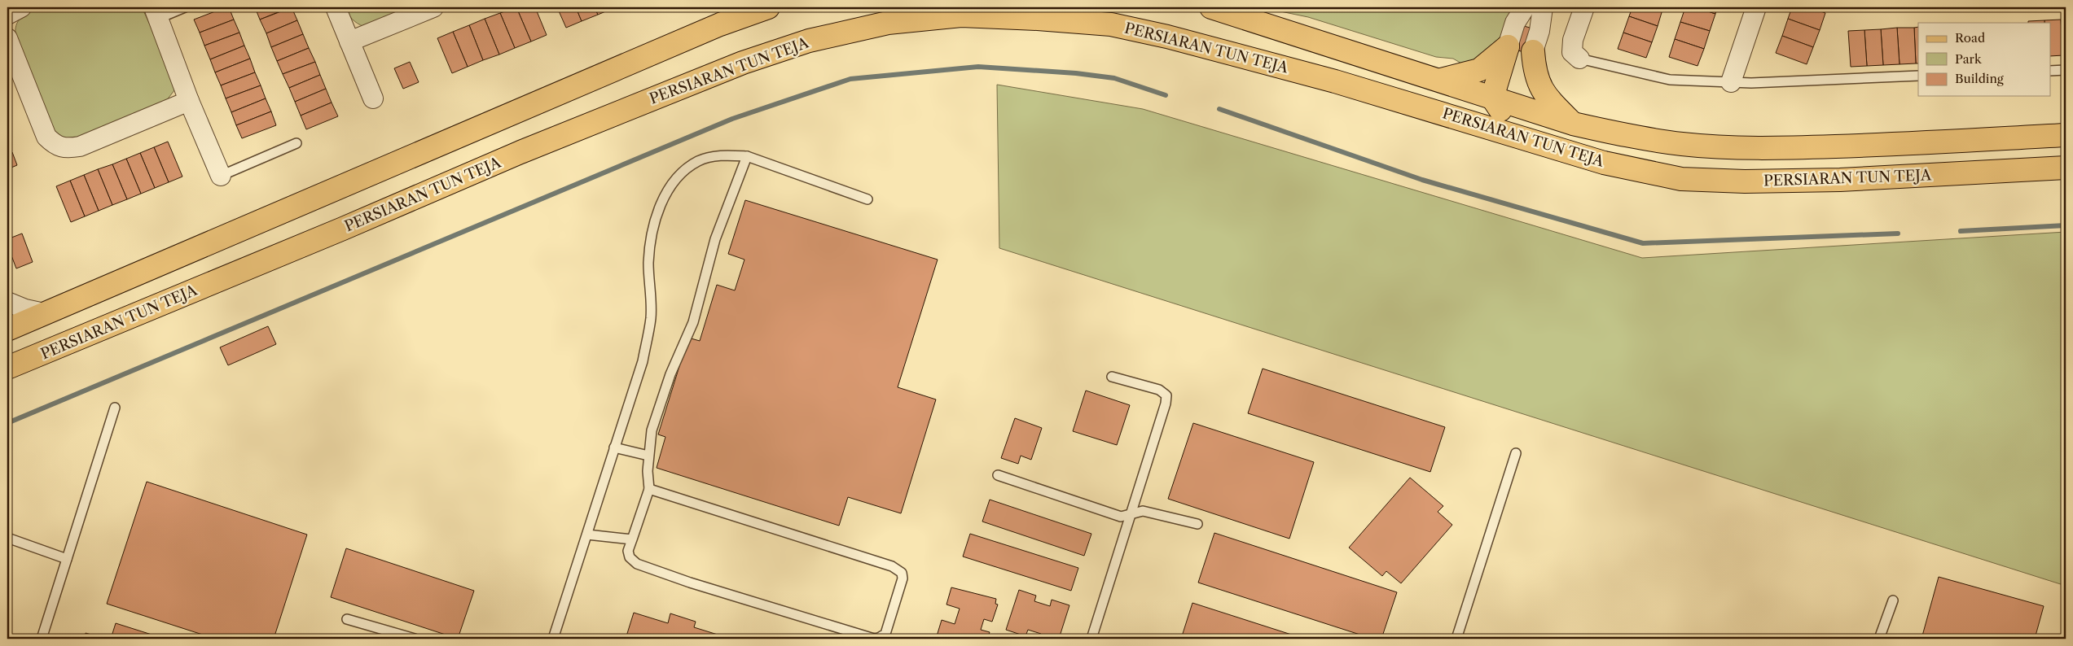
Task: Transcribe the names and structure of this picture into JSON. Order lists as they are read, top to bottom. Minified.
{"streets":{"main road":["PERSIARAN TUN TEJA"]},"legend":["Road","Park","Building"]}
